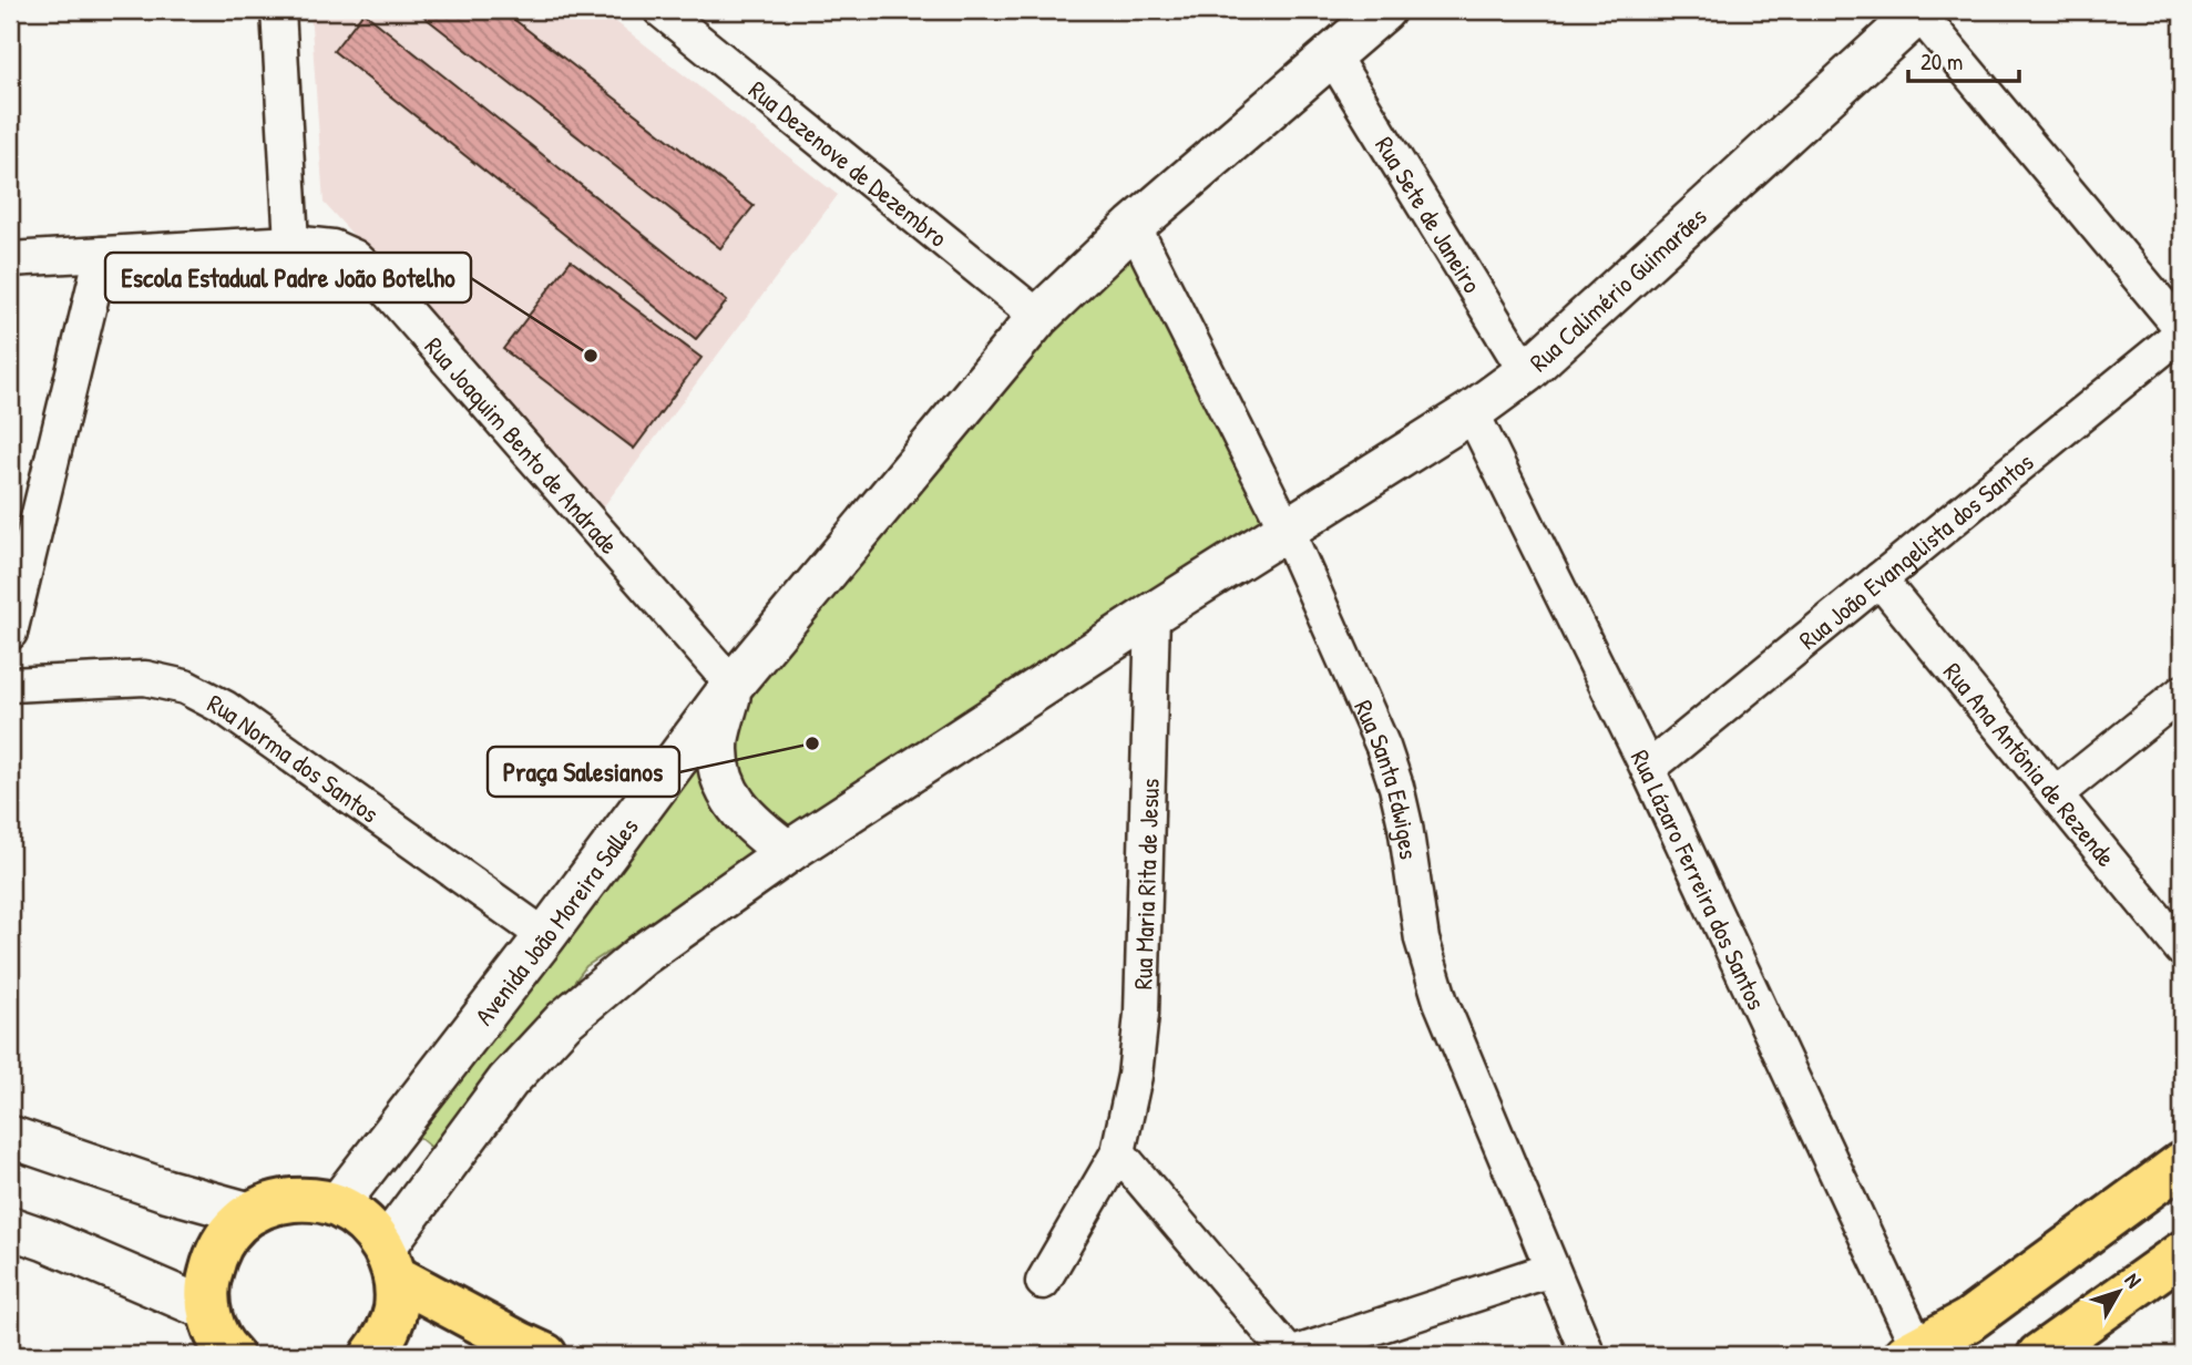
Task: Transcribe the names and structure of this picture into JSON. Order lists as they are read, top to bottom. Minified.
{"streets":{"street":["Rua Dezenove de Dezembro","Rua Sete de Janeiro","Rua Calimério Guimarães","Rua Joaquim Bento de Andrade","Rua João Evangelista dos Santos","Rua Norma dos Santos","Rua Ana Antônia de Rezende","Rua Santa Edwiges","Rua Lázaro Ferreira dos Santos","Rua Maria Rita de Jesus","Avenida João Moreira Salles"]},"crossings":[["Rua Dezenove de Dezembro","Avenida João Moreira Salles"],["Rua Sete de Janeiro","Rua Calimério Guimarães"],["Rua Sete de Janeiro","Avenida João Moreira Salles"],["Rua Calimério Guimarães","Rua Santa Edwiges"],["Rua Calimério Guimarães","Rua Lázaro Ferreira dos Santos"],["Rua Calimério Guimarães","Rua Maria Rita de Jesus"],["Rua Joaquim Bento de Andrade","Avenida João Moreira Salles"],["Rua João Evangelista dos Santos","Rua Ana Antônia de Rezende"],["Rua João Evangelista dos Santos","Rua Lázaro Ferreira dos Santos"],["Rua Norma dos Santos","Avenida João Moreira Salles"],["Rua Santa Edwiges","Avenida João Moreira Salles"]],"places":["Escola Estadual Padre João Botelho","Praça Salesianos"],"scale_bar":"20 m","north":"top right"}
